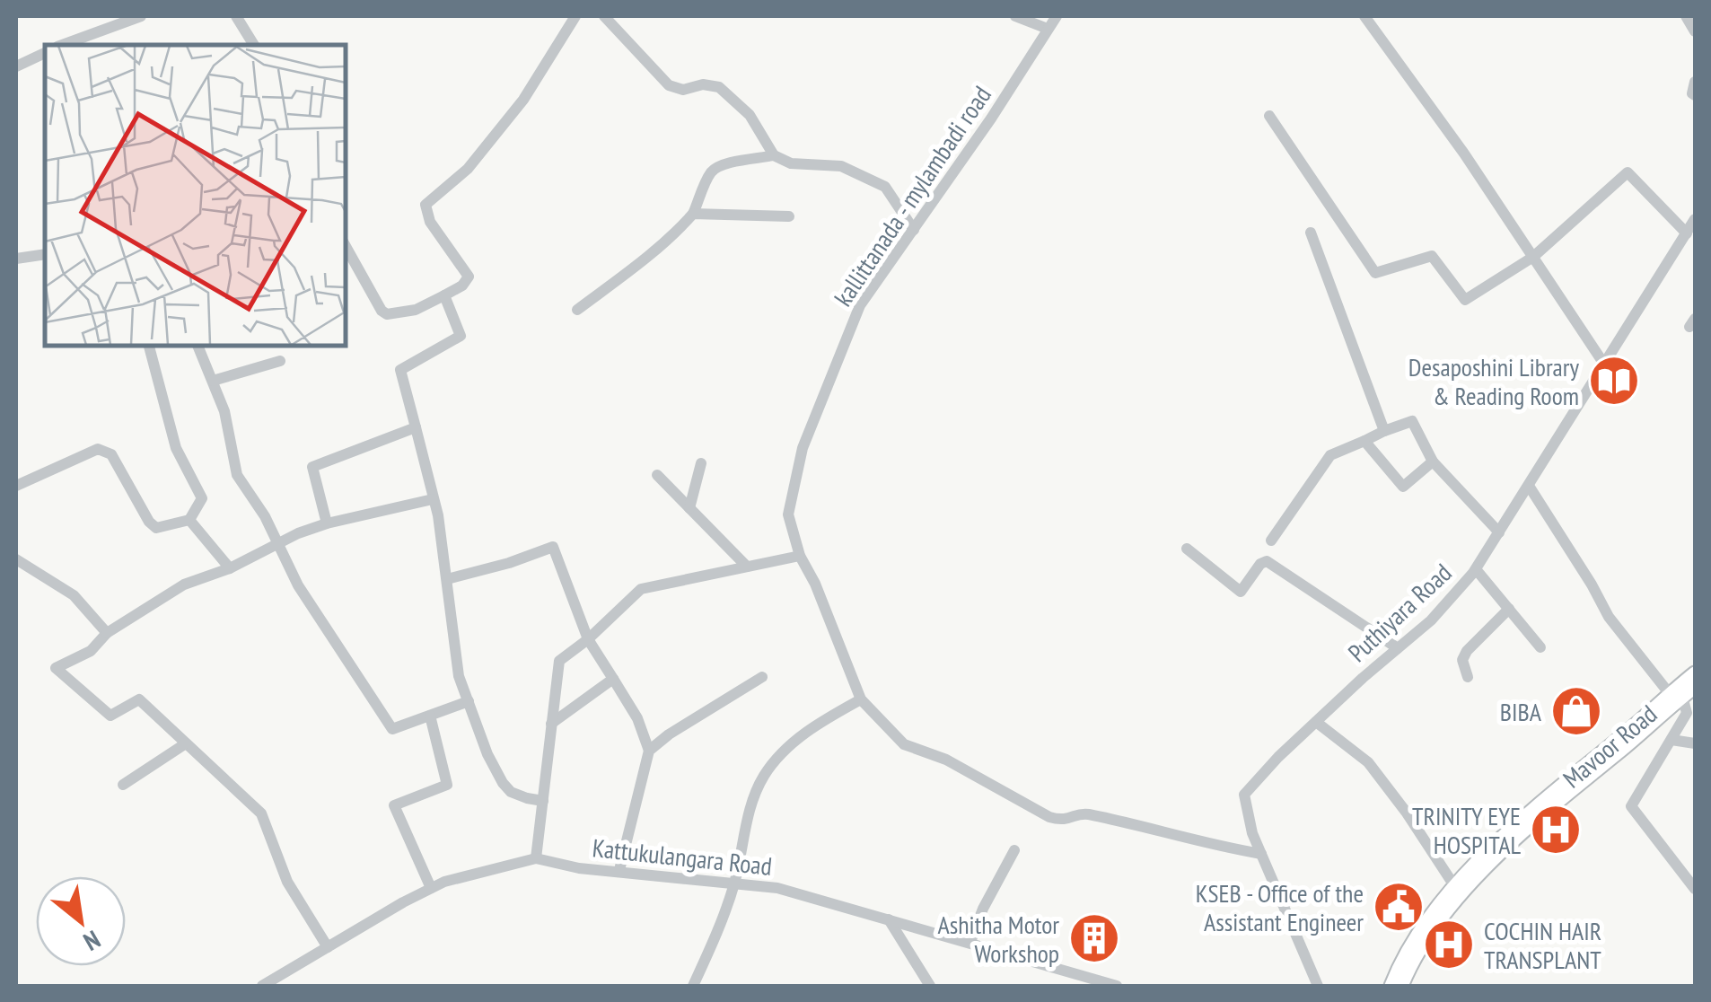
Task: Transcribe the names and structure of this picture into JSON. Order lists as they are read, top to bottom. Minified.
{"streets":{"main road":["Mavoor Road"],"street":["kallittanada - mylambadi road","Puthiyara Road","Kattukulangara Road"]},"crossings":[["kallittanada - mylambadi road","Puthiyara Road"]],"places":{"library":["Desaposhini Library & Reading Room"],"shop":["BIBA"],"hospital":["TRINITY EYE HOSPITAL","COCHIN HAIR TRANSPLANT"],"public building":["KSEB - Office of the Assistant Engineer"],"building":["Ashitha Motor Workshop"]},"north":"bottom right"}
